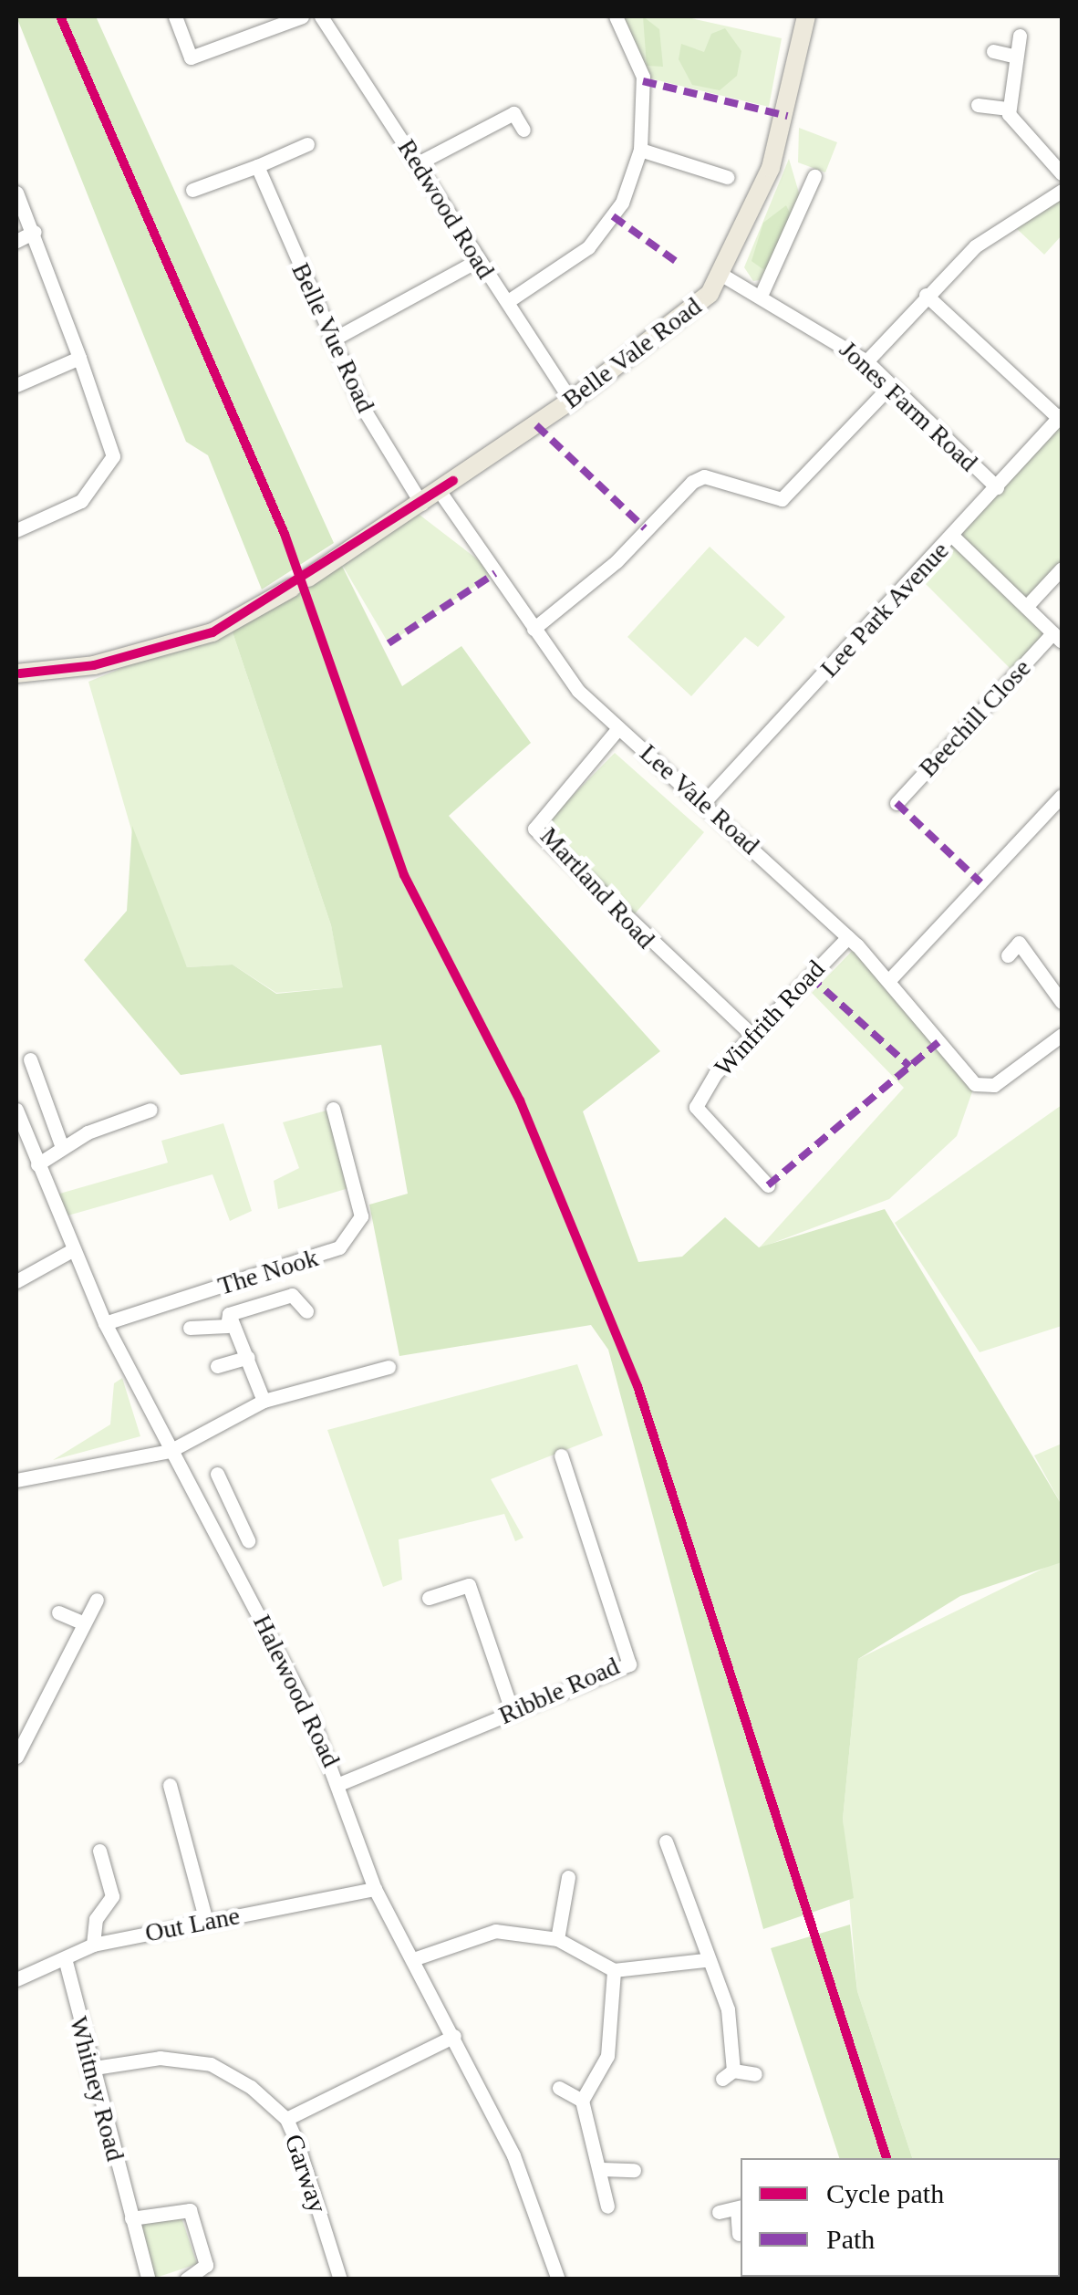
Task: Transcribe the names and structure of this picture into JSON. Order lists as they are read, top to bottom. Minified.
{"streets":{"main road":["Belle Vale Road"],"street":["Redwood Road","Belle Vue Road","Jones Farm Road","Lee Park Avenue","Beechill Close","Lee Vale Road","Martland Road","Winfrith Road","The Nook","Halewood Road","Ribble Road","Out Lane","Whitney Road","Garway"]},"crossings":[["Redwood Road","Belle Vale Road"],["Belle Vue Road","Belle Vale Road"],["Belle Vale Road","Jones Farm Road"],["Belle Vale Road","Lee Vale Road"],["Jones Farm Road","Lee Park Avenue"],["Lee Park Avenue","Lee Vale Road"],["Lee Vale Road","Martland Road"],["Lee Vale Road","Winfrith Road"],["Martland Road","Winfrith Road"],["The Nook","Halewood Road"],["Halewood Road","Ribble Road"],["Halewood Road","Out Lane"],["Out Lane","Whitney Road"],["Whitney Road","Garway"]],"legend":["Cycle path","Path"]}
